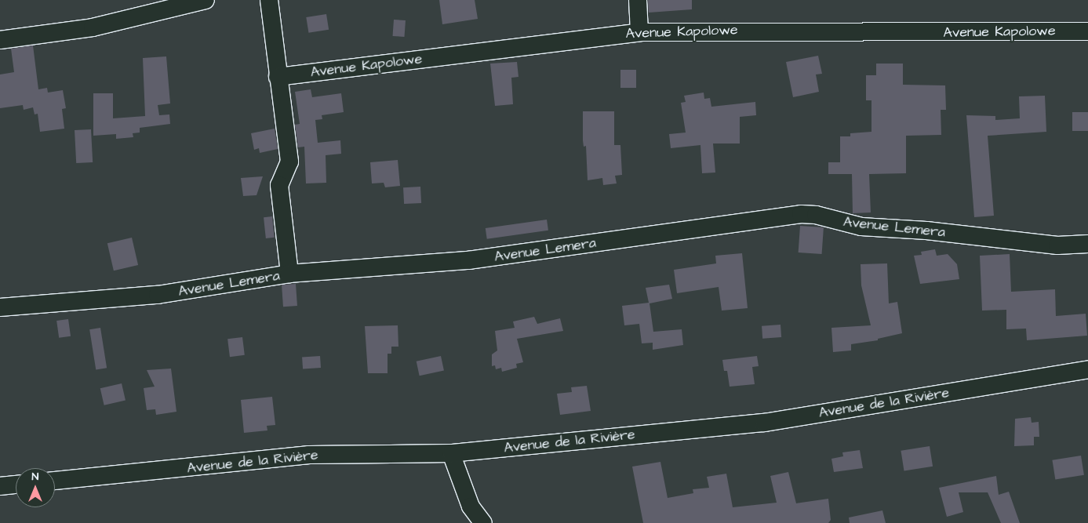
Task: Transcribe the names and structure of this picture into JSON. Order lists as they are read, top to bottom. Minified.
{"streets":{"street":["Avenue Kapolowe","Avenue Lemera","Avenue de la Rivière"]},"north":"top"}
